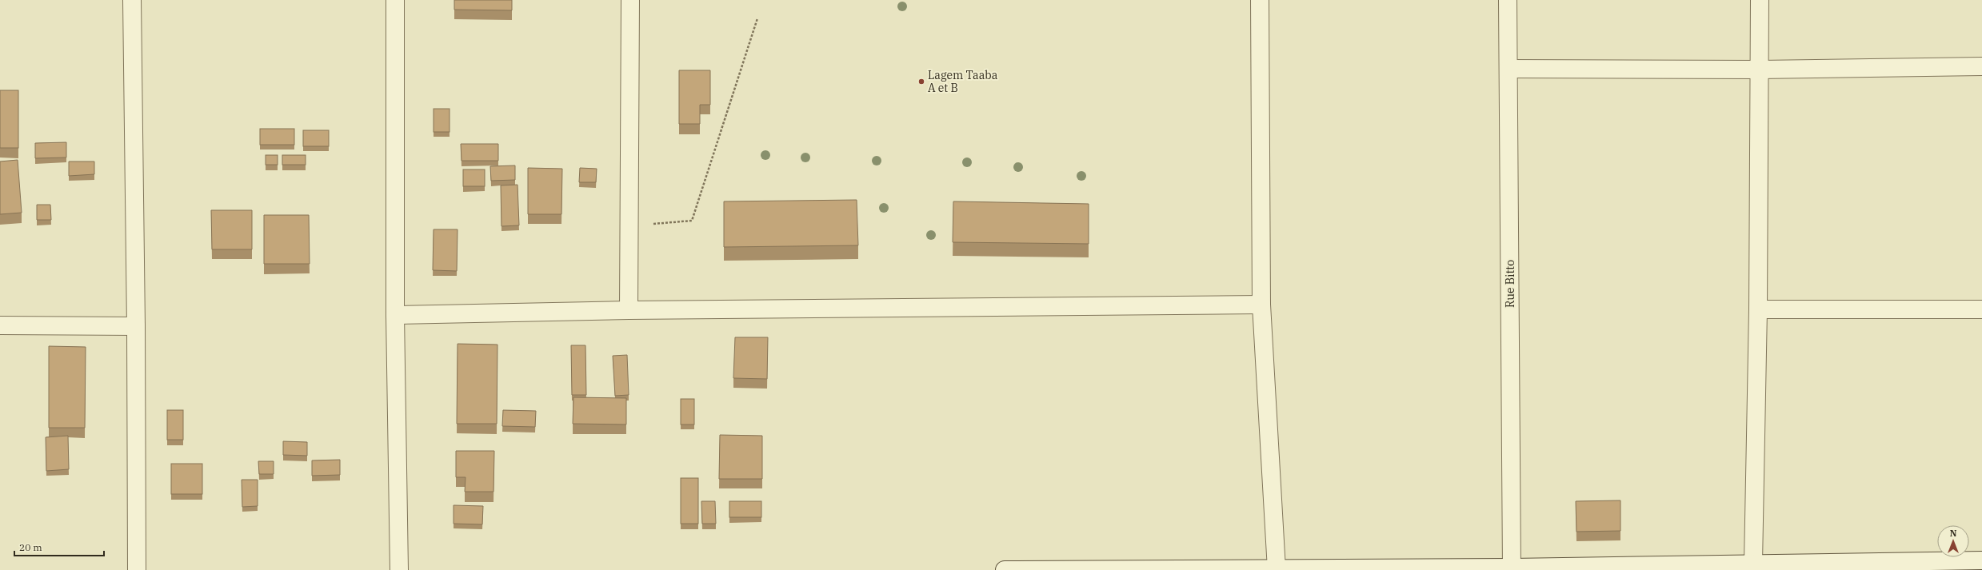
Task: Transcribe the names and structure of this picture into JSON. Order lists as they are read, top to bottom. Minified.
{"streets":{"street":["Rue Bitto"]},"places":["Lagem Taaba A et B"],"scale_bar":"20 m","north":"top"}
